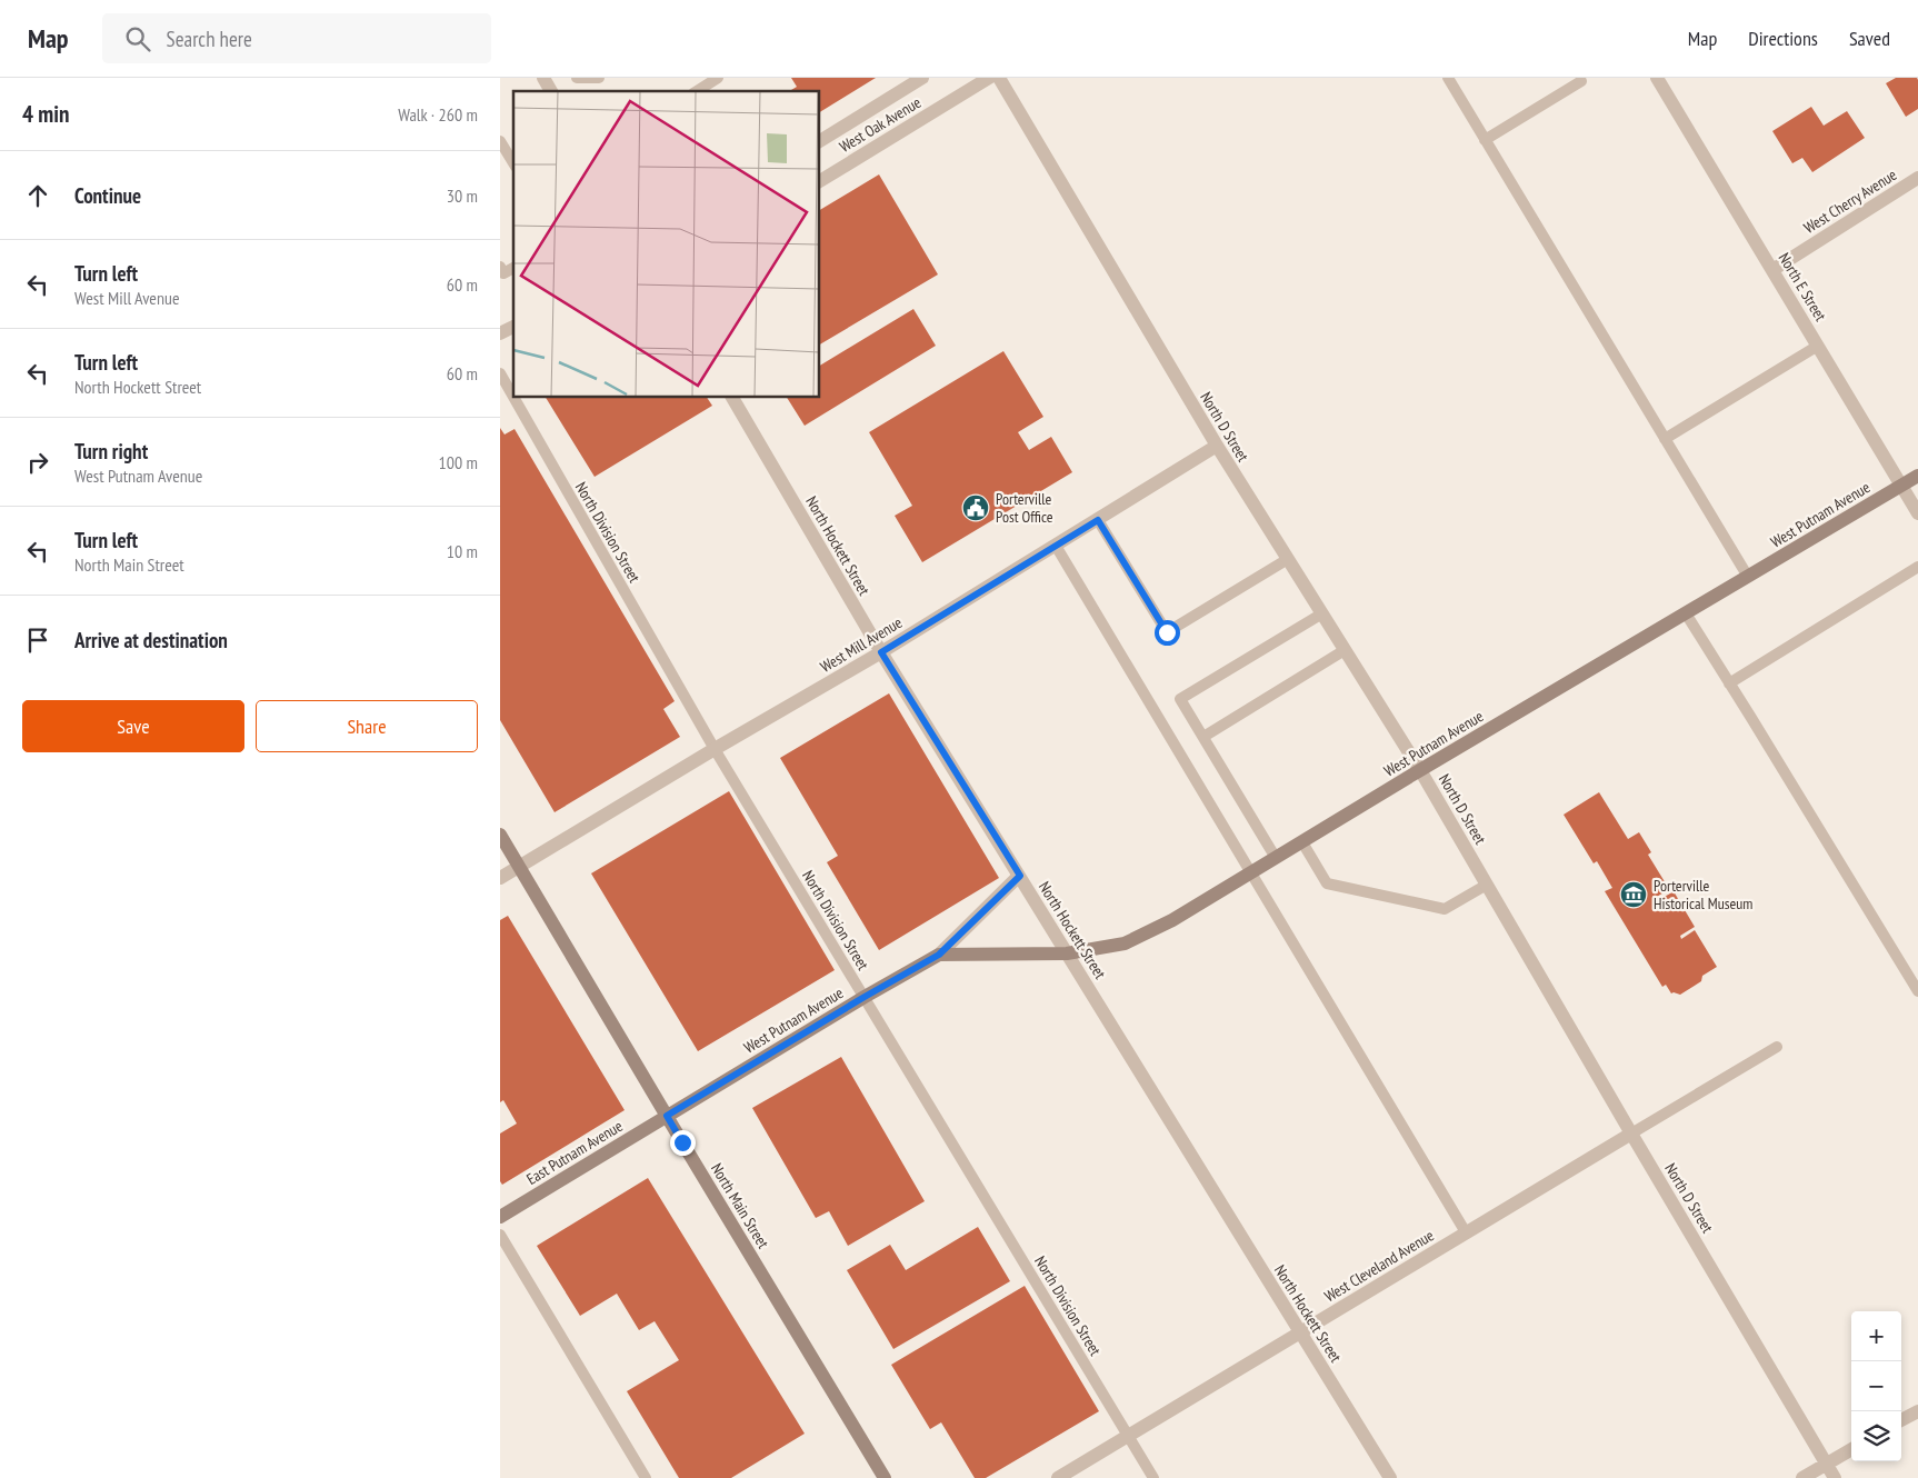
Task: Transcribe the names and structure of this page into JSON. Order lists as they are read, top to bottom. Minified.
{"streets":{"street":["West Oak Avenue","West Cherry Avenue","North E Street","North D Street","West Putnam Avenue","North Hockett Street","West Mill Avenue","East Putnam Avenue","North Main Street","West Cleveland Avenue"],"lane":["North Division Street"]},"crossings":[["West Cherry Avenue","North E Street"],["North E Street","West Putnam Avenue"],["North D Street","West Putnam Avenue"],["North D Street","West Mill Avenue"],["North D Street","West Cleveland Avenue"],["West Putnam Avenue","North Division Street"],["West Putnam Avenue","North Hockett Street"],["West Putnam Avenue","East Putnam Avenue"],["West Putnam Avenue","North Main Street"],["North Division Street","West Mill Avenue"],["North Division Street","West Cleveland Avenue"],["North Hockett Street","West Mill Avenue"],["North Hockett Street","West Cleveland Avenue"],["West Mill Avenue","North Main Street"],["East Putnam Avenue","North Main Street"]],"places":{"public building":["Porterville Post Office"],"museum":["Porterville Historical Museum"]},"page":{"header":"Map","search":"Search here","nav":["Map","Directions","Saved"],"heading":["4 min","Walk · 260 m"],"list":[["Continue","30 m"],["Turn left","West Mill Avenue","60 m"],["Turn left","North Hockett Street","60 m"],["Turn right","West Putnam Avenue","100 m"],["Turn left","North Main Street","10 m"],"Arrive at destination"],"buttons":["Save","Share"],"map_buttons":["+","−"]}}
